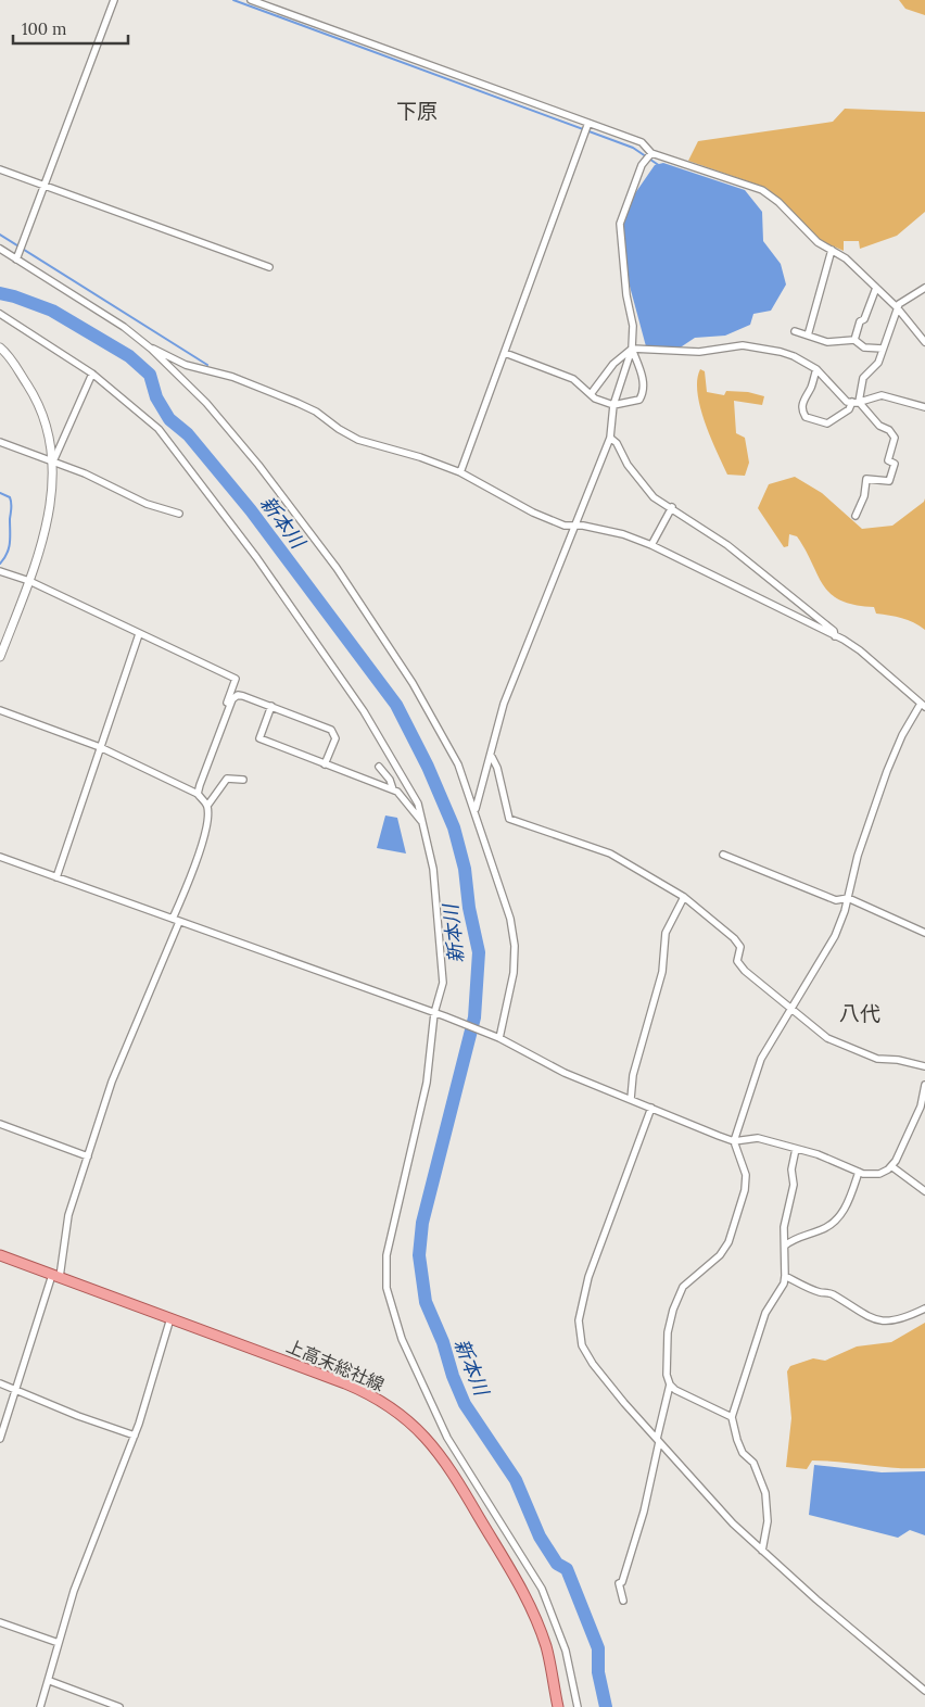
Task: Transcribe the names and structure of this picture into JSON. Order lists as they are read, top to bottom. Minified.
{"streets":{"main road":["上高末総社線"]},"districts":["下原","八代"],"water":["新本川"],"scale_bar":"100 m"}
